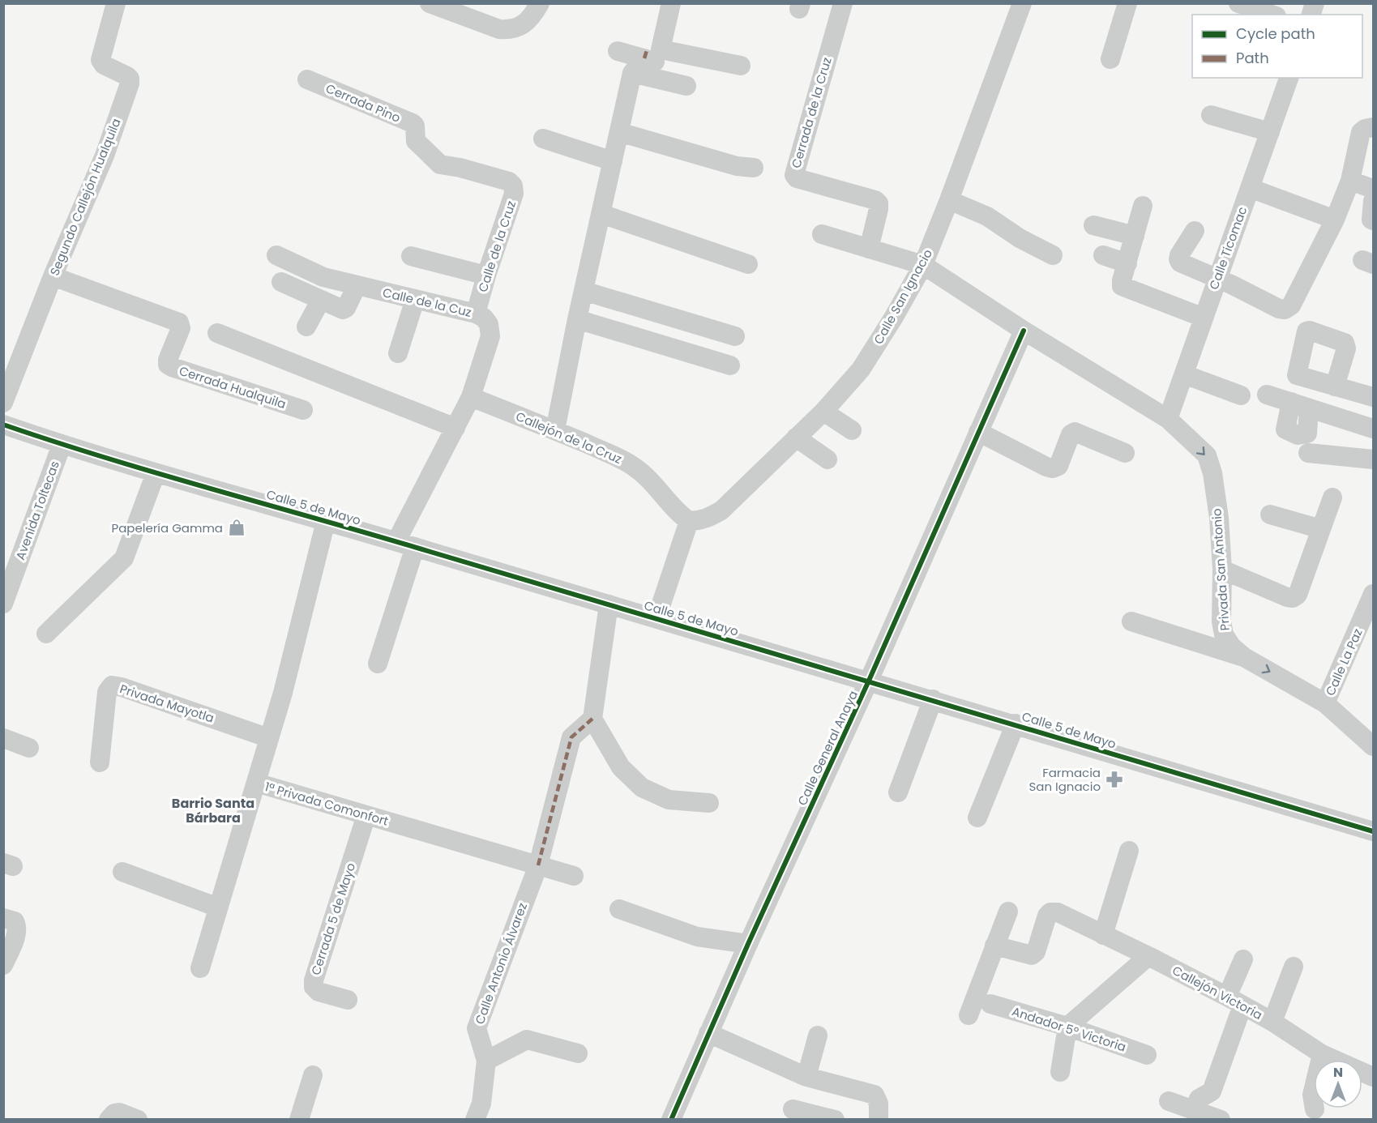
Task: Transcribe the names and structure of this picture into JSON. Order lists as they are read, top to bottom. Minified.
{"streets":{"street":["Cerrada Pino","Cerrada de la Cruz","Segundo Callejón Hualquila","Calle de la Cruz","Calle Ticomac","Calle San Ignacio","Calle de la Cuz","Cerrada Hualquila","Callejón de la Cruz","Calle 5 de Mayo","Avenida Toltecas","Privada San Antonio","Calle La Paz","Privada Mayotla","Calle General Anaya","1ª Privada Comonfort","Cerrada 5 de Mayo","Calle Antonio Álvarez","Callejón Victoria","Andador 5º Victoria"]},"crossings":[["Cerrada Pino","Calle de la Cruz"],["Cerrada de la Cruz","Privada San Antonio"],["Segundo Callejón Hualquila","Cerrada Hualquila"],["Calle de la Cruz","Calle de la Cuz"],["Calle Ticomac","Privada San Antonio"],["Calle San Ignacio","Callejón de la Cruz"],["Calle San Ignacio","Privada San Antonio"],["Calle de la Cuz","Callejón de la Cruz"],["Calle de la Cuz","Calle 5 de Mayo"],["Calle 5 de Mayo","Avenida Toltecas"],["Calle 5 de Mayo","Calle General Anaya"],["Calle 5 de Mayo","1ª Privada Comonfort"],["Privada San Antonio","Calle La Paz"],["Privada San Antonio","Calle General Anaya"],["Privada Mayotla","1ª Privada Comonfort"],["1ª Privada Comonfort","Cerrada 5 de Mayo"],["1ª Privada Comonfort","Calle Antonio Álvarez"]],"districts":["Barrio Santa Bárbara"],"places":{"shop":["Papelería Gamma"],"pharmacy":["Farmacia San Ignacio"]},"legend":["Cycle path","Path"],"north":"top"}
